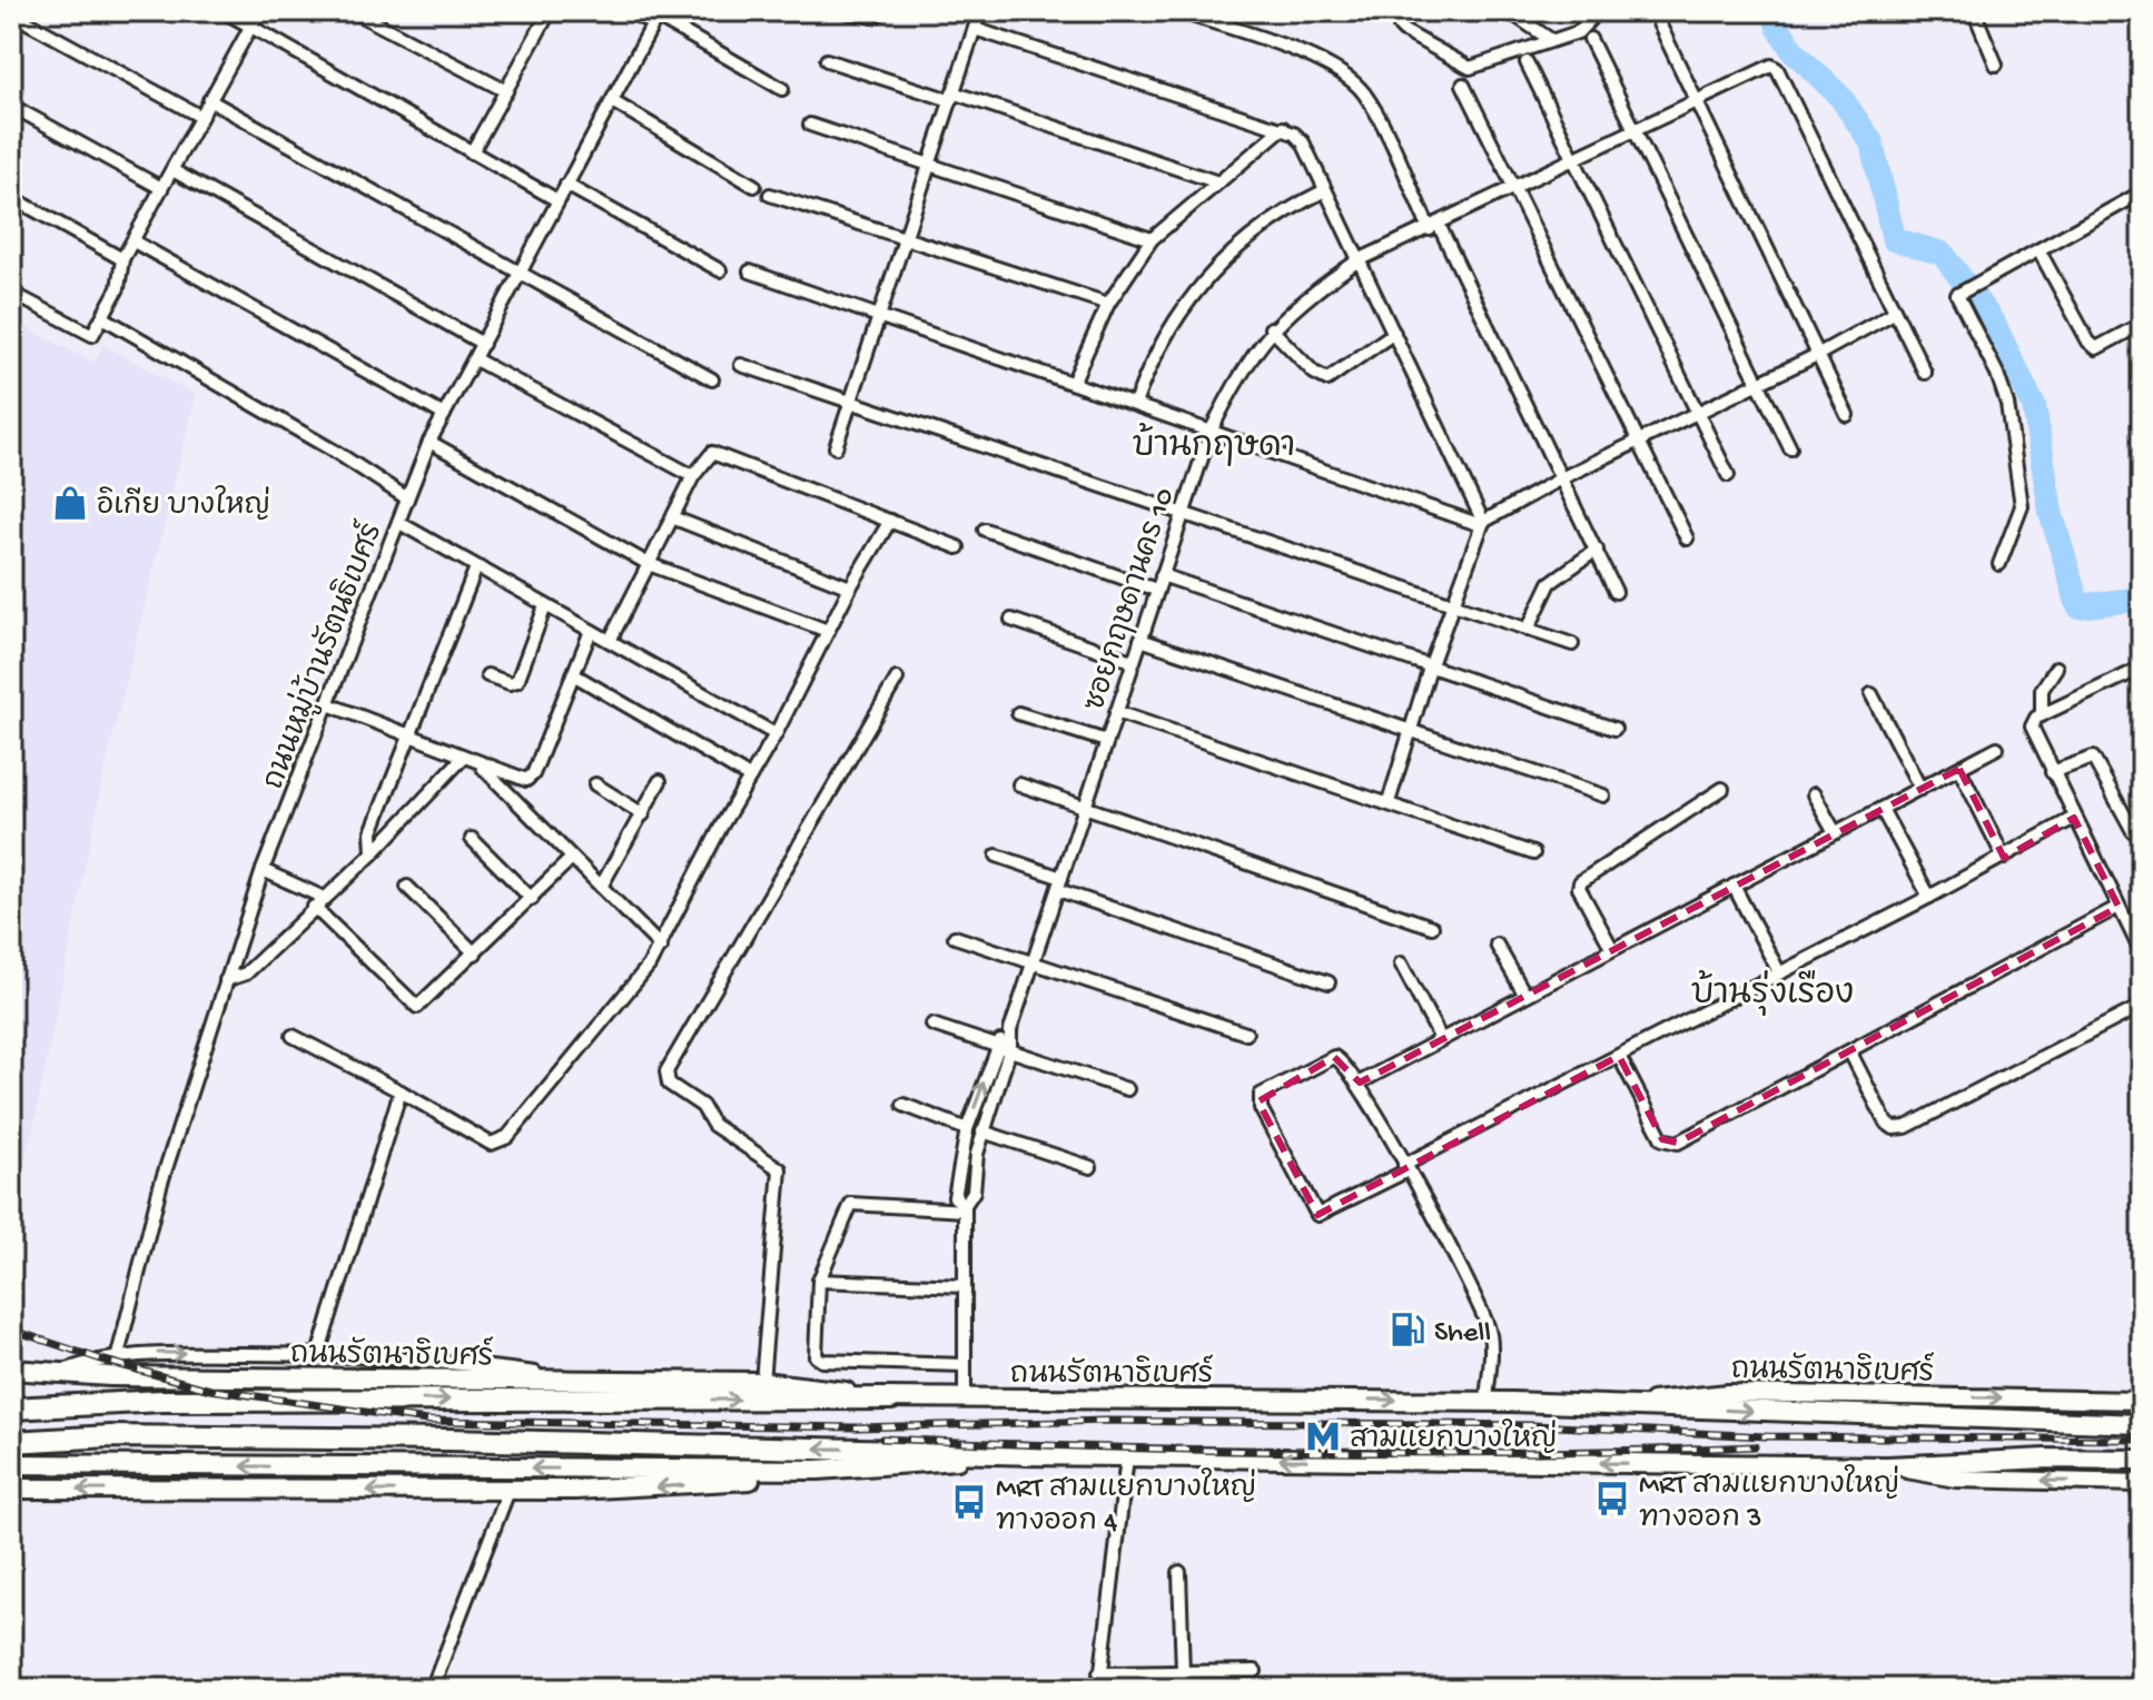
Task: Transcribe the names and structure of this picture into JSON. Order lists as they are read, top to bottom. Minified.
{"streets":{"main road":["ถนนรัตนาธิเบศร์"],"street":["ซอยกฤษดานคร 10","ถนนหมู่บ้านรัตนธิเบศร์"]},"crossings":[["ซอยกฤษดานคร 10","ถนนรัตนาธิเบศร์"]],"districts":["บ้านกฤษดา","บ้านรุ่งเรือง"],"places":{"shop":["อิเกีย บางใหญ่"],"fuel station":["Shell"],"metro station":["สามแยกบางใหญ่"],"bus stop":["MRT สามแยกบางใหญ่ ทางออก 3","MRT สามแยกบางใหญ่ ทางออก 4"]}}
